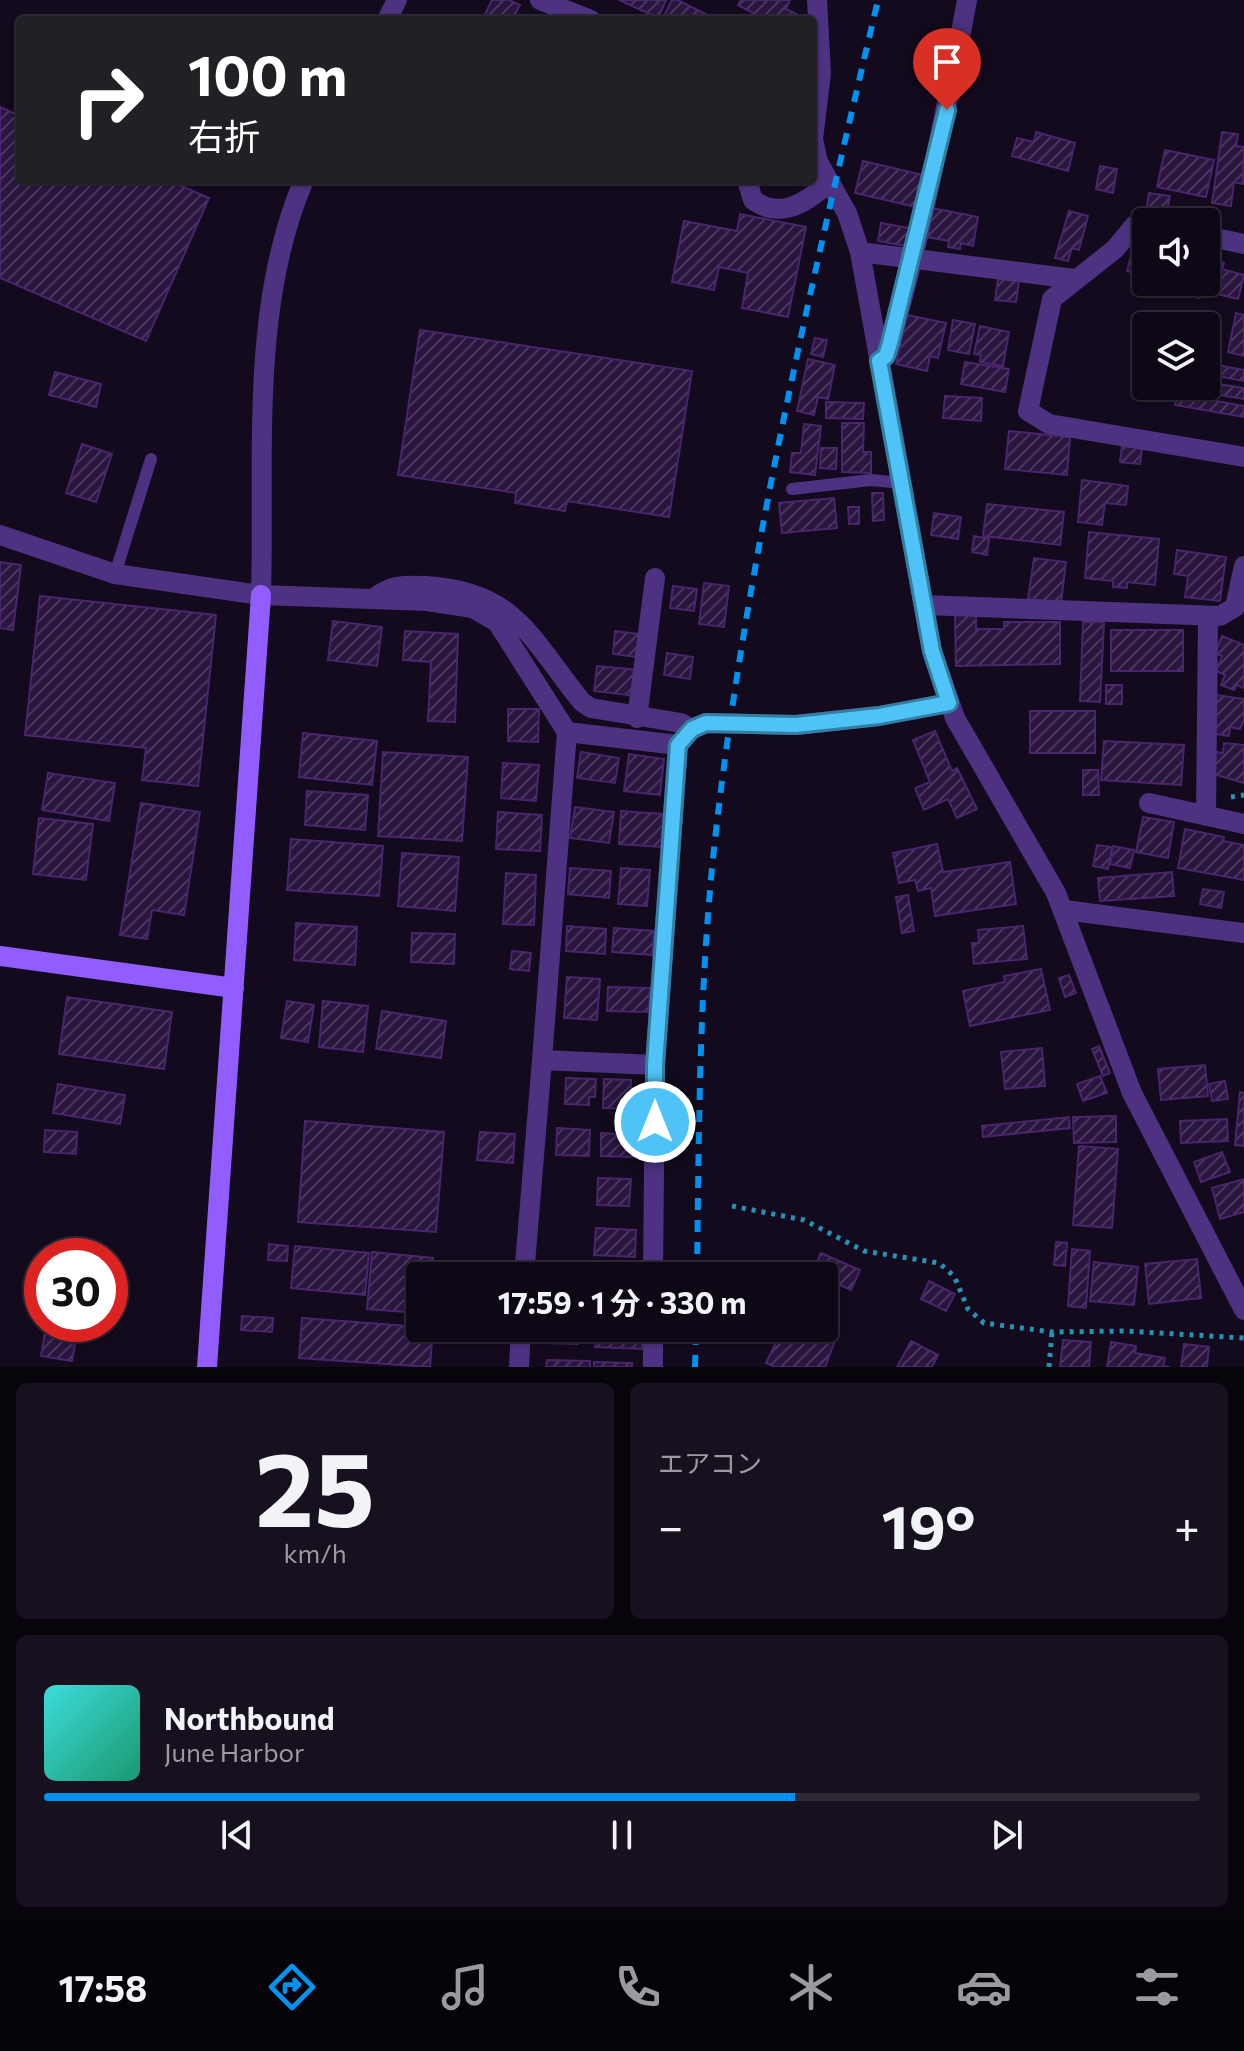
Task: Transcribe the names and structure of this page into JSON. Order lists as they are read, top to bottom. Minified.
{"page":{"turn":["100 m","右折"],"limit":"30","trip":"17:59 · 1 分 · 330 m","tile":[["25","km/h"],"エアコン"],"heat":["−","19°","+"],"song":["Northbound","June Harbor"],"tabs":"17:58"}}
